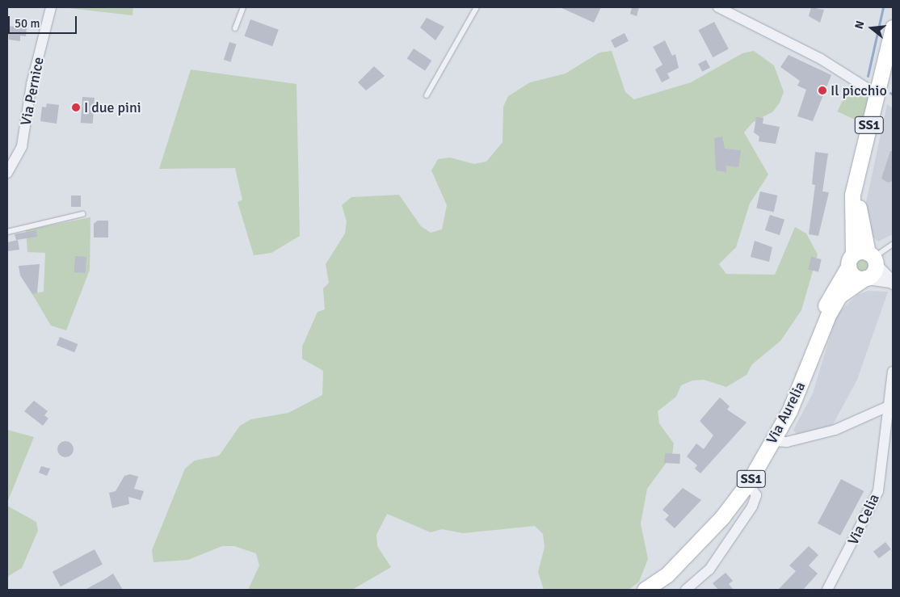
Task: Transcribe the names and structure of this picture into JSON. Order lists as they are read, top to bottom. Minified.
{"streets":{"main road":["SS1","Via Aurelia"],"street":["Via Pernice","Via Celia"]},"crossings":[["SS1","Via Aurelia"]],"places":["Il picchio","I due pini"],"scale_bar":"50 m","north":"left"}
